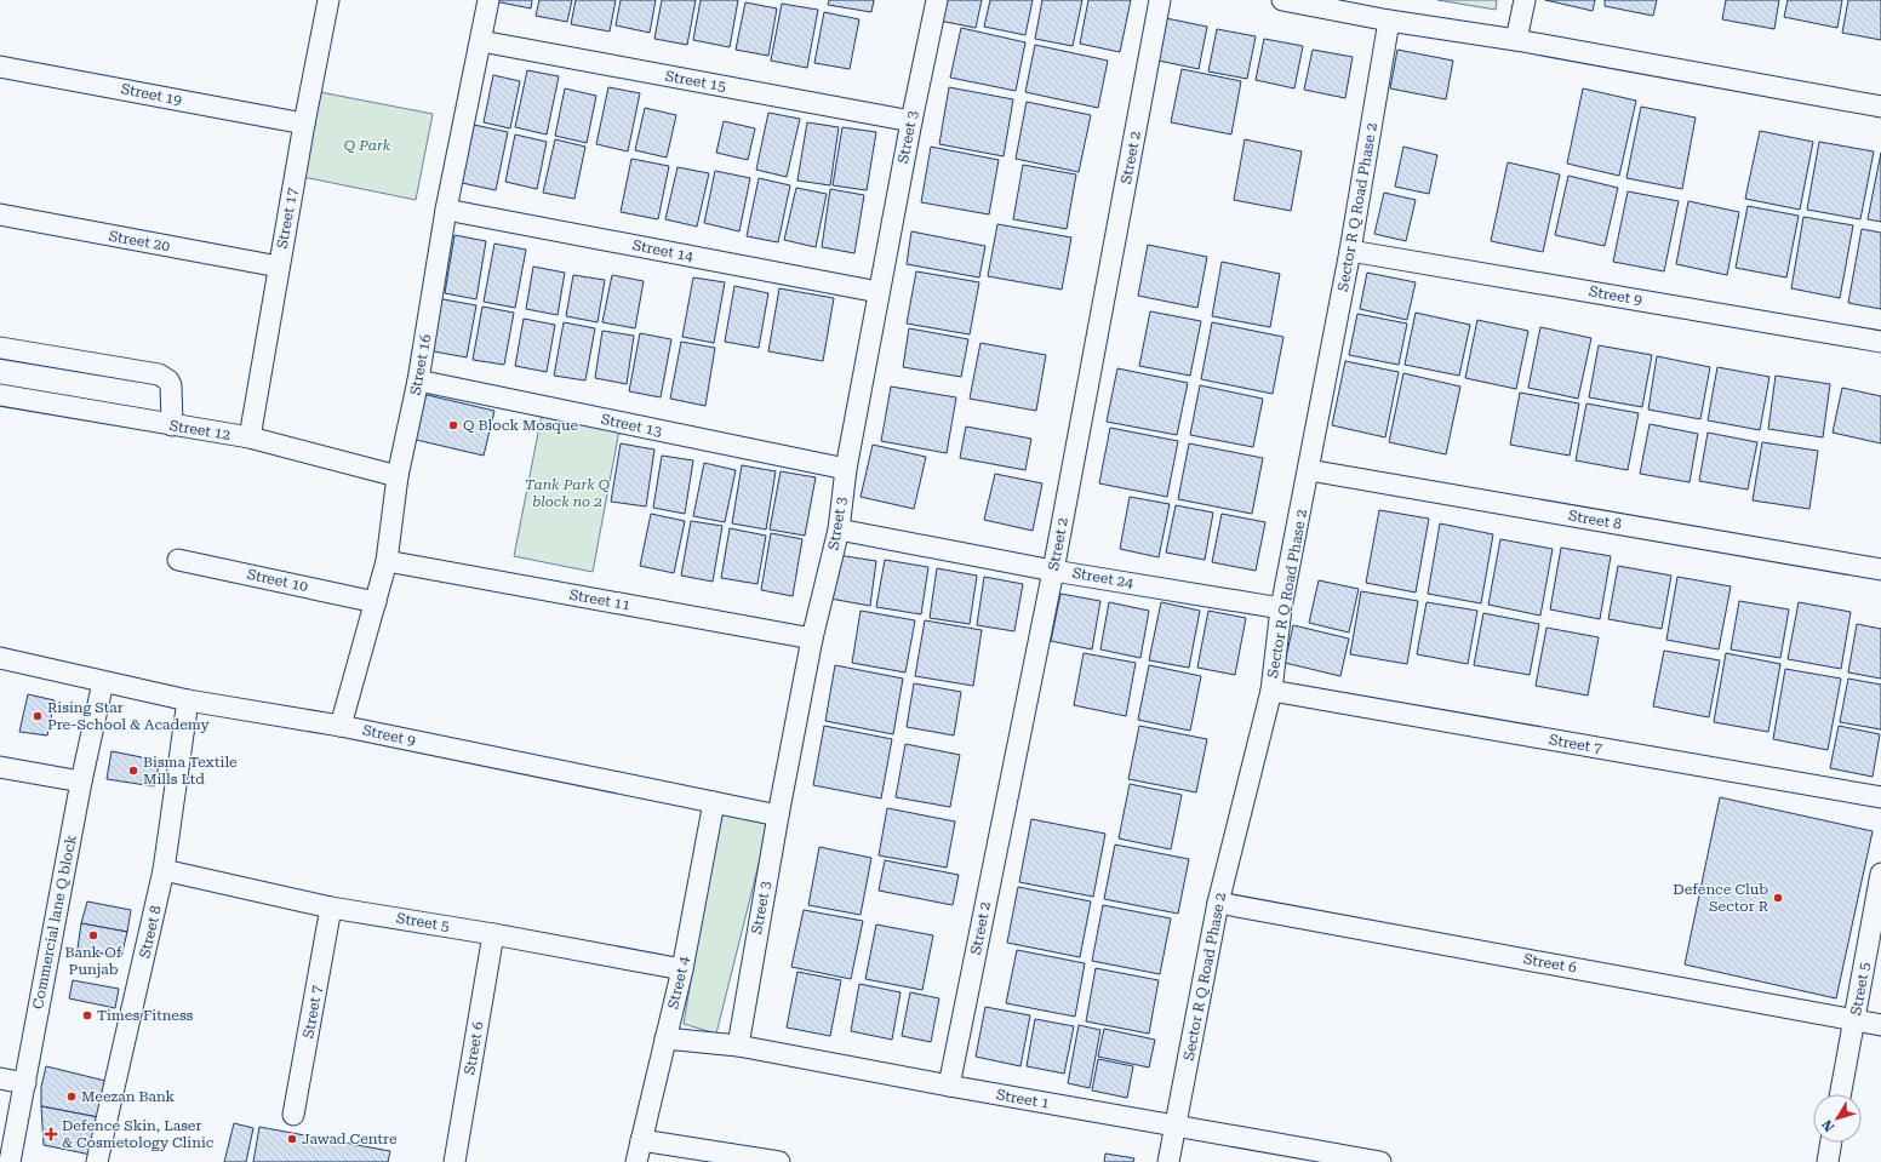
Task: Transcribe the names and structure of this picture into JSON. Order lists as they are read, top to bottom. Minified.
{"streets":{"street":["Street 15","Street 19","Street 3","Street 2","Sector R Q Road Phase 2","Street 17","Street 20","Street 14","Street 9","Street 16","Street 13","Street 12","Street 8","Street 24","Street 10","Street 11","Street 7","Commercial lane Q block","Street 5","Street 6","Street 4","Street 1"]},"crossings":[["Street 15","Street 3"],["Street 15","Street 16"],["Street 19","Street 17"],["Street 3","Street 14"],["Street 3","Street 9"],["Street 3","Street 13"],["Street 3","Street 24"],["Street 3","Street 11"],["Street 3","Street 1"],["Street 2","Street 24"],["Street 2","Street 1"],["Sector R Q Road Phase 2","Street 9"],["Sector R Q Road Phase 2","Street 8"],["Sector R Q Road Phase 2","Street 24"],["Sector R Q Road Phase 2","Street 7"],["Sector R Q Road Phase 2","Street 6"],["Sector R Q Road Phase 2","Street 1"],["Street 17","Street 20"],["Street 17","Street 12"],["Street 14","Street 16"],["Street 9","Street 16"],["Street 9","Street 8"],["Street 9","Commercial lane Q block"],["Street 9","Street 4"],["Street 16","Street 13"],["Street 16","Street 12"],["Street 16","Street 10"],["Street 16","Street 11"],["Street 8","Street 5"],["Street 7","Street 5"],["Street 5","Street 6"],["Street 5","Street 4"],["Street 4","Street 1"]],"parks":["Q Park","Tank Park Q block no 2"],"places":{"other":["Q Block Mosque","Rising Star Pre-School & Academy","Bisma Textile Mills Ltd","Defence Club Sector R","Bank Of Punjab","Times Fitness","Meezan Bank","Jawad Centre"],"health":["Defence Skin, Laser & Cosmetology Clinic"]},"north":"bottom left"}
